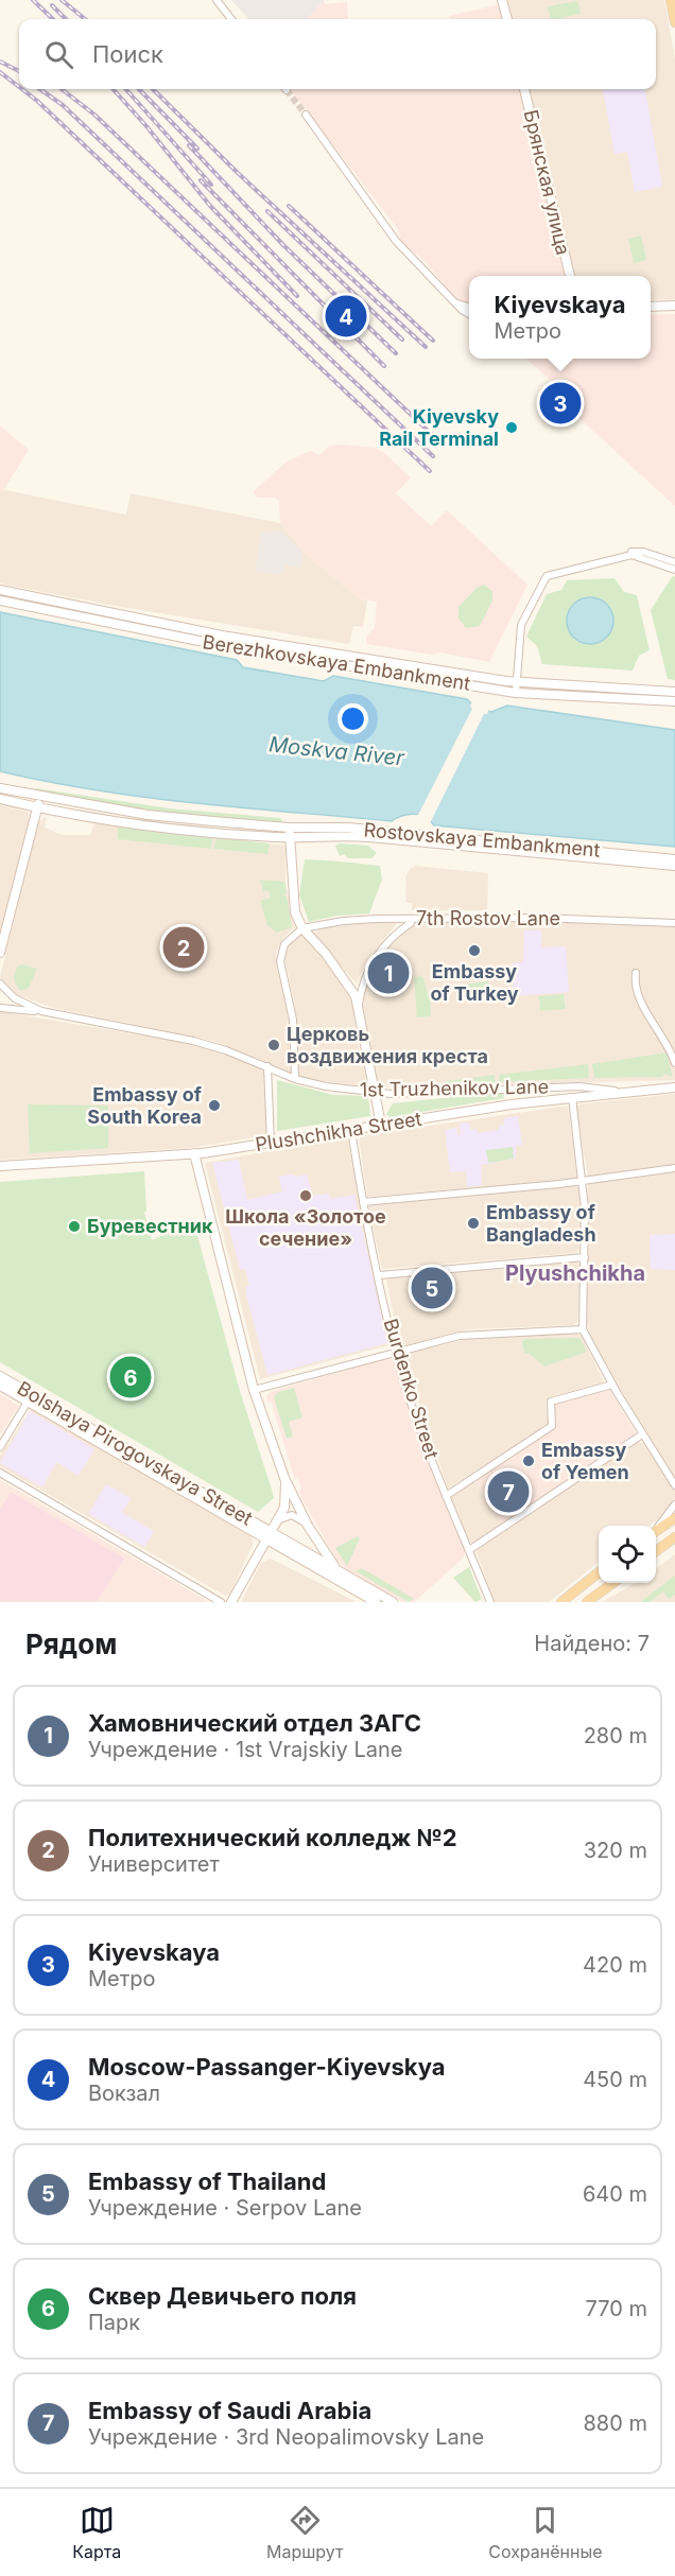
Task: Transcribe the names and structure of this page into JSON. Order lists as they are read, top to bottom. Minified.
{"streets":{"main road":["Брянская улица","Berezhkovskaya Embankment","Rostovskaya Embankment","Plushchikha Street","Bolshaya Pirogovskaya Street"],"street":["7th Rostov Lane","1st Truzhenikov Lane","Burdenko Street"]},"crossings":[["1st Truzhenikov Lane","Plushchikha Street"],["Plushchikha Street","Burdenko Street"]],"districts":["Plyushchikha"],"water":["Moskva River"],"places":["Kiyevsky Rail Terminal","Embassy of Turkey","Церковь воздвижения креста","Embassy of South Korea","Школа «Золотое сечение»","Embassy of Bangladesh","Буревестник","Embassy of Yemen"],"page":{"search":"Поиск","popup":["Kiyevskaya","Метро"],"pins":["4","3","2","1","5","6","7"],"heading":["Рядом","Найдено: 7"],"list":[{"mark":"1","name":"Хамовнический отдел ЗАГС","note":"Учреждение · 1st Vrajskiy Lane","value":"280 m"},{"mark":"2","name":"Политехнический колледж №2","note":"Университет","value":"320 m"},{"mark":"3","name":"Kiyevskaya","note":"Метро","value":"420 m"},{"mark":"4","name":"Moscow-Passanger-Kiyevskya","note":"Вокзал","value":"450 m"},{"mark":"5","name":"Embassy of Thailand","note":"Учреждение · Serpov Lane","value":"640 m"},{"mark":"6","name":"Сквер Девичьего поля","note":"Парк","value":"770 m"},{"mark":"7","name":"Embassy of Saudi Arabia","note":"Учреждение · 3rd Neopalimovsky Lane","value":"880 m"}],"nav":["Карта","Маршрут","Сохранённые"]}}
